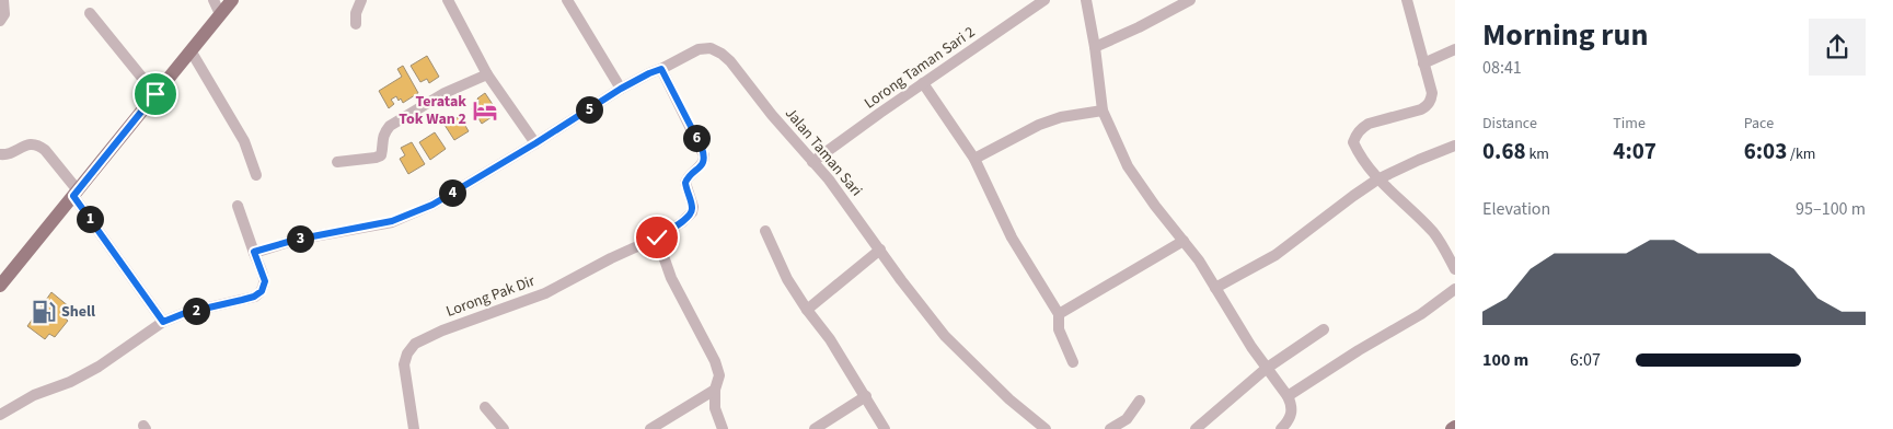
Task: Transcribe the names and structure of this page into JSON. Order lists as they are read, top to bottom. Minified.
{"streets":{"street":["Lorong Taman Sari 2","Jalan Taman Sari","Lorong Pak Dir"]},"crossings":[["Lorong Taman Sari 2","Jalan Taman Sari"],["Jalan Taman Sari","Lorong Pak Dir"]],"places":{"hotel":["Teratak Tok Wan 2"],"fuel station":["Shell"]},"page":{"heading":["Morning run","08:41"],"stats":[["Distance","0.68 km"],["Time","4:07"],["Pace","6:03 /km"]],"pins":["5","6","4","1","3","2"],"chart":["Elevation","95–100 m"],"list":[{"name":"100 m","note":"6:07"}]}}
